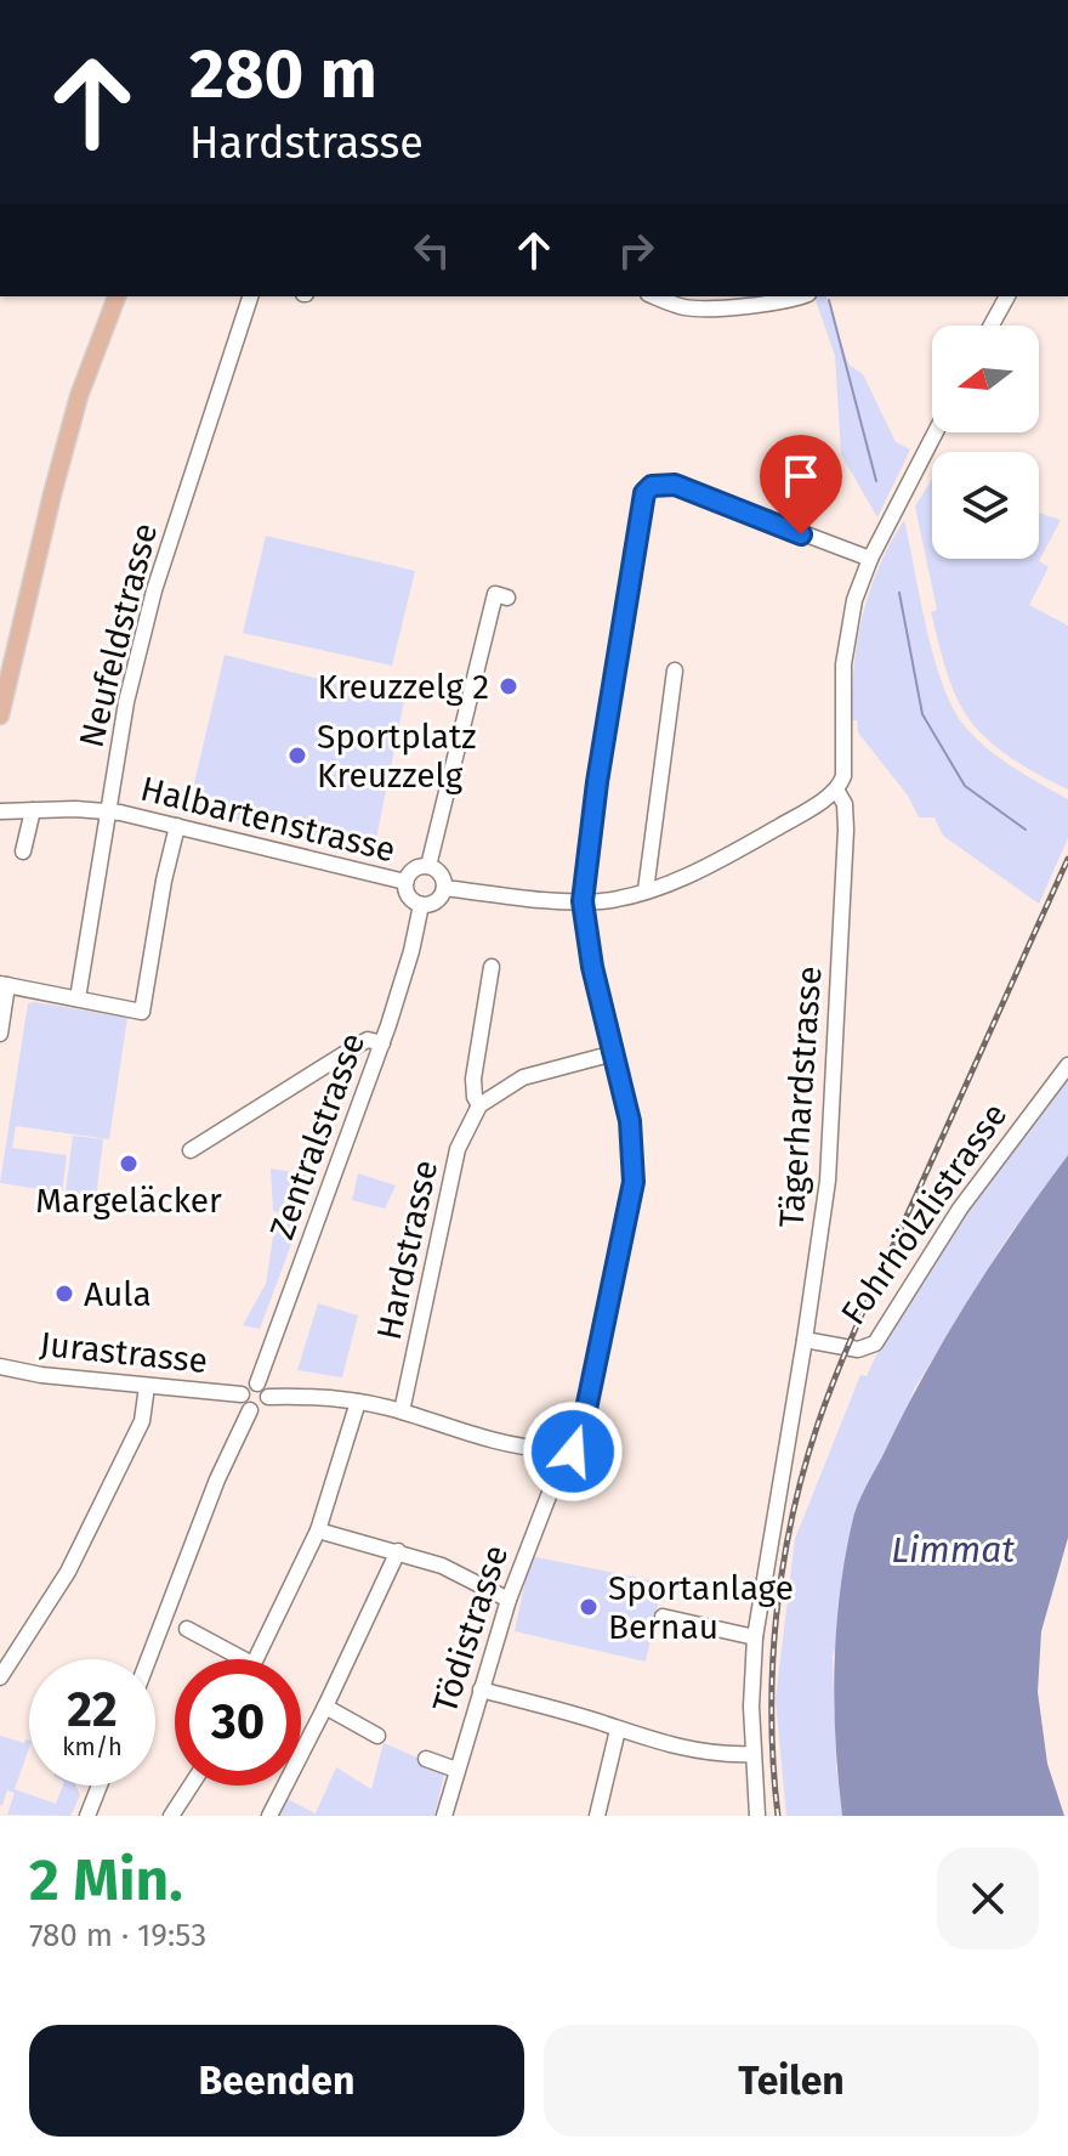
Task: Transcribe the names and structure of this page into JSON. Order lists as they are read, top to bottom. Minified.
{"streets":{"street":["Neufeldstrasse","Halbartenstrasse","Tägerhardstrasse","Zentralstrasse","Fohrhölzlistrasse","Hardstrasse","Jurastrasse","Tödistrasse"]},"crossings":[["Neufeldstrasse","Halbartenstrasse"],["Halbartenstrasse","Zentralstrasse"],["Tägerhardstrasse","Fohrhölzlistrasse"],["Zentralstrasse","Jurastrasse"]],"water":["Limmat"],"places":["Kreuzzelg 2","Sportplatz Kreuzzelg","Margeläcker","Aula","Sportanlage Bernau"],"north":"left","page":{"turn":["280 m","Hardstrasse"],"speed":"22 km/h","limit":"30","heading":["2 Min.","780 m · 19:53"],"buttons":["Beenden","Teilen"]}}
